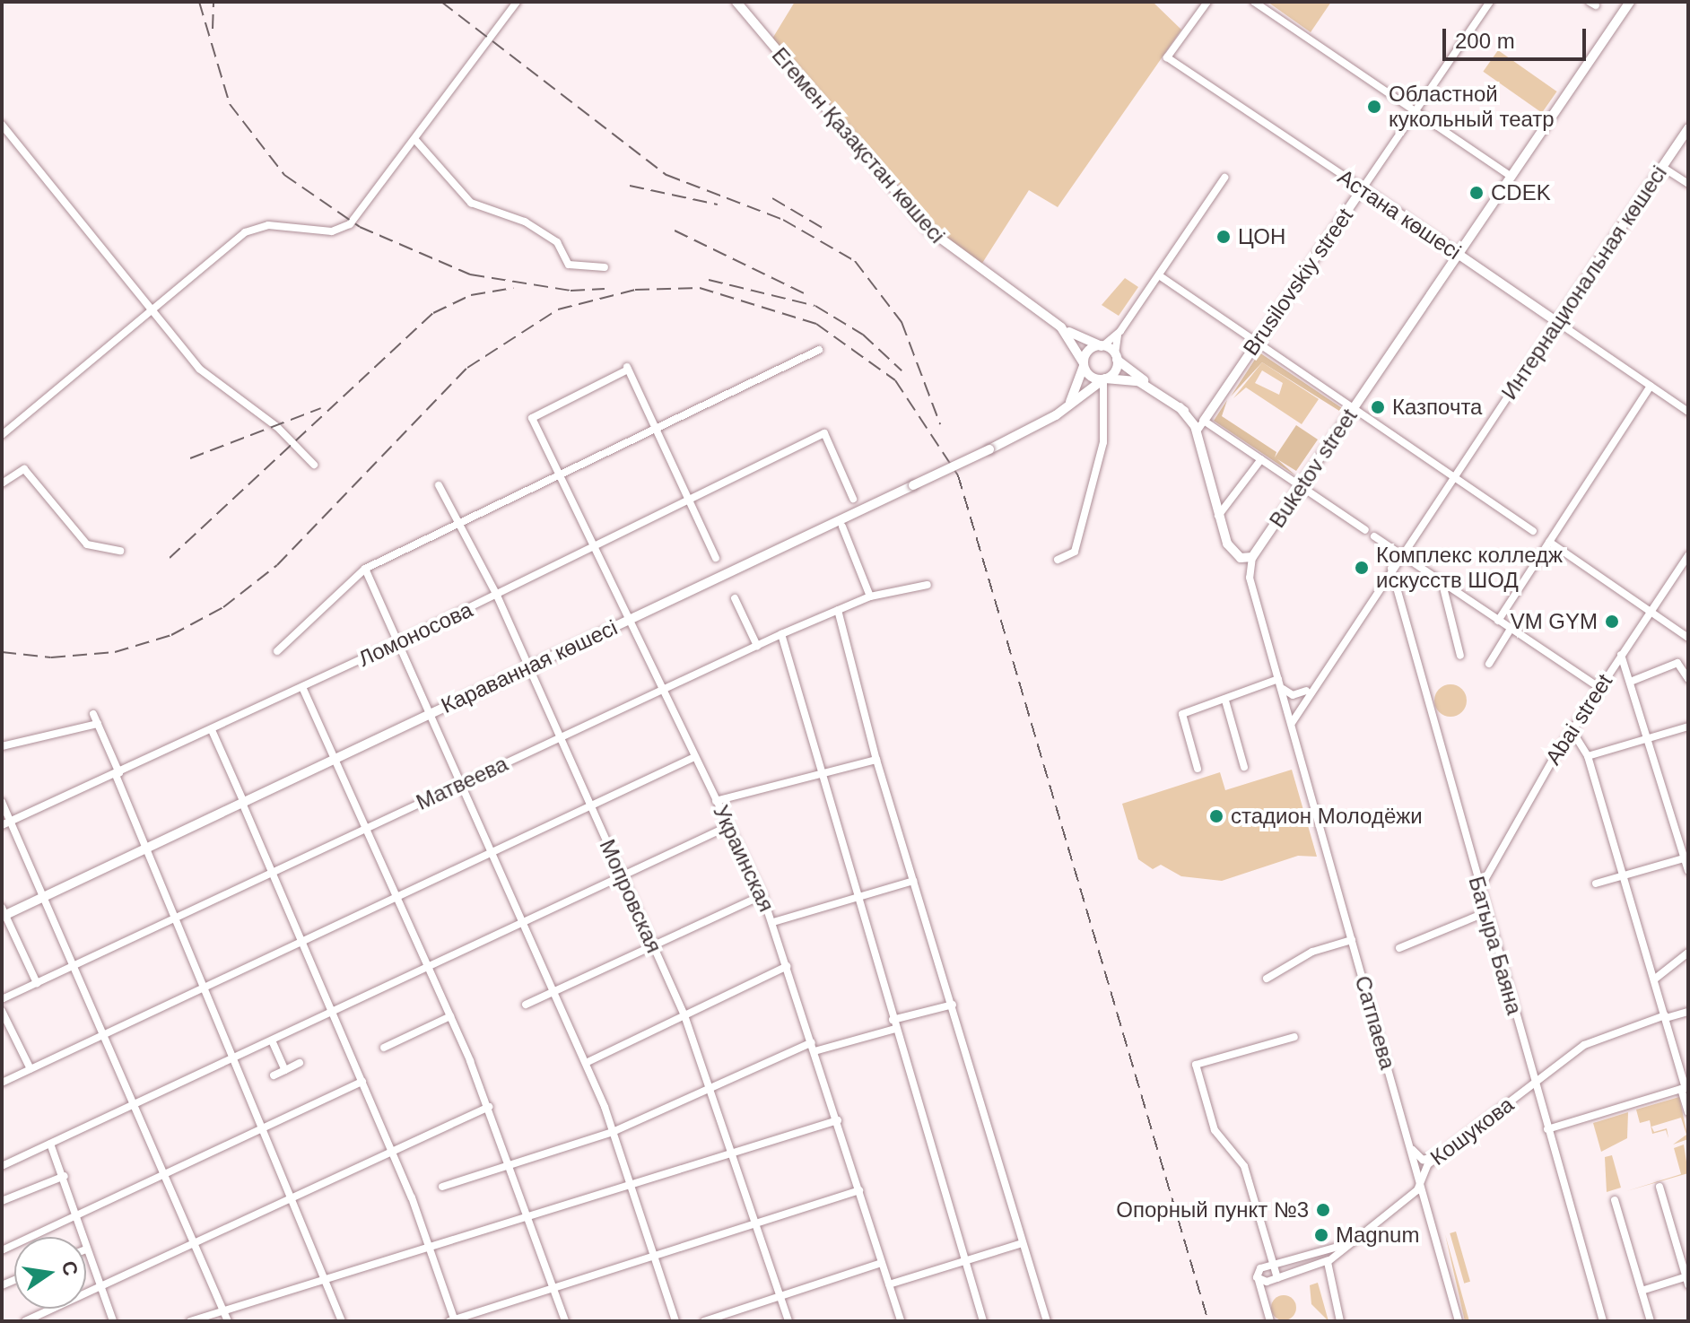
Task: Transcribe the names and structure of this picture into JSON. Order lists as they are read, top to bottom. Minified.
{"streets":{"main road":["Егемен Қазақстан көшесі","Астана көшесі","Brusilovskiy street","Интернациональная көшесі","Buketov street","Караванная көшесі"],"street":["Ломоносова","Abai street","Матвеева","Украинская","Мопровская","Батыра Баяна","Сатпаева","Кошукова"]},"crossings":[["Егемен Қазақстан көшесі","Караванная көшесі"],["Астана көшесі","Brusilovskiy street"],["Астана көшесі","Интернациональная көшесі"],["Астана көшесі","Buketov street"],["Интернациональная көшесі","Батыра Баяна"],["Интернациональная көшесі","Сатпаева"],["Ломоносова","Украинская"],["Ломоносова","Мопровская"],["Караванная көшесі","Украинская"],["Караванная көшесі","Мопровская"],["Abai street","Батыра Баяна"],["Матвеева","Украинская"],["Матвеева","Мопровская"],["Батыра Баяна","Кошукова"],["Сатпаева","Кошукова"]],"places":["Областной кукольный театр","CDEK","ЦОН","Казпочта","Комплекс колледж искусств ШОД","VM GYM","стадион Молодёжи","Опорный пункт №3","Magnum"],"scale_bar":"200 m","north":"right"}
